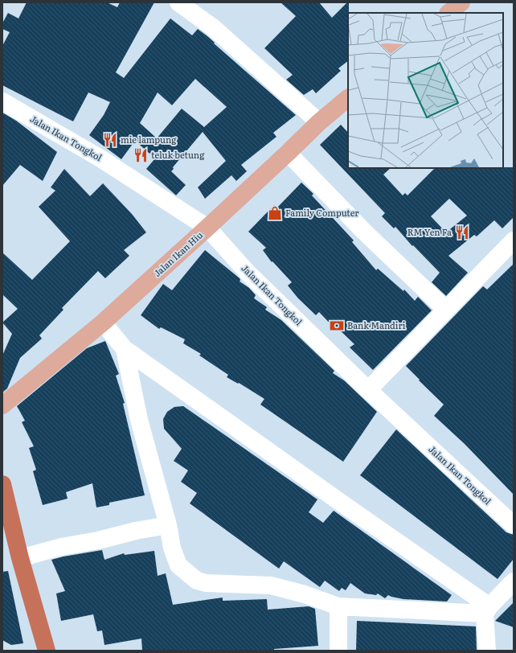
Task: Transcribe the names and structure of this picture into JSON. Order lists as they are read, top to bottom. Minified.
{"streets":{"main road":["Jalan Ikan Hiu"],"street":["Jalan Ikan Tongkol"]},"crossings":[["Jalan Ikan Tongkol","Jalan Ikan Hiu"]],"places":{"restaurant":["mie lampung","teluk betung","RM Yen Fa"],"shop":["Family Computer"],"bank":["Bank Mandiri"]}}
